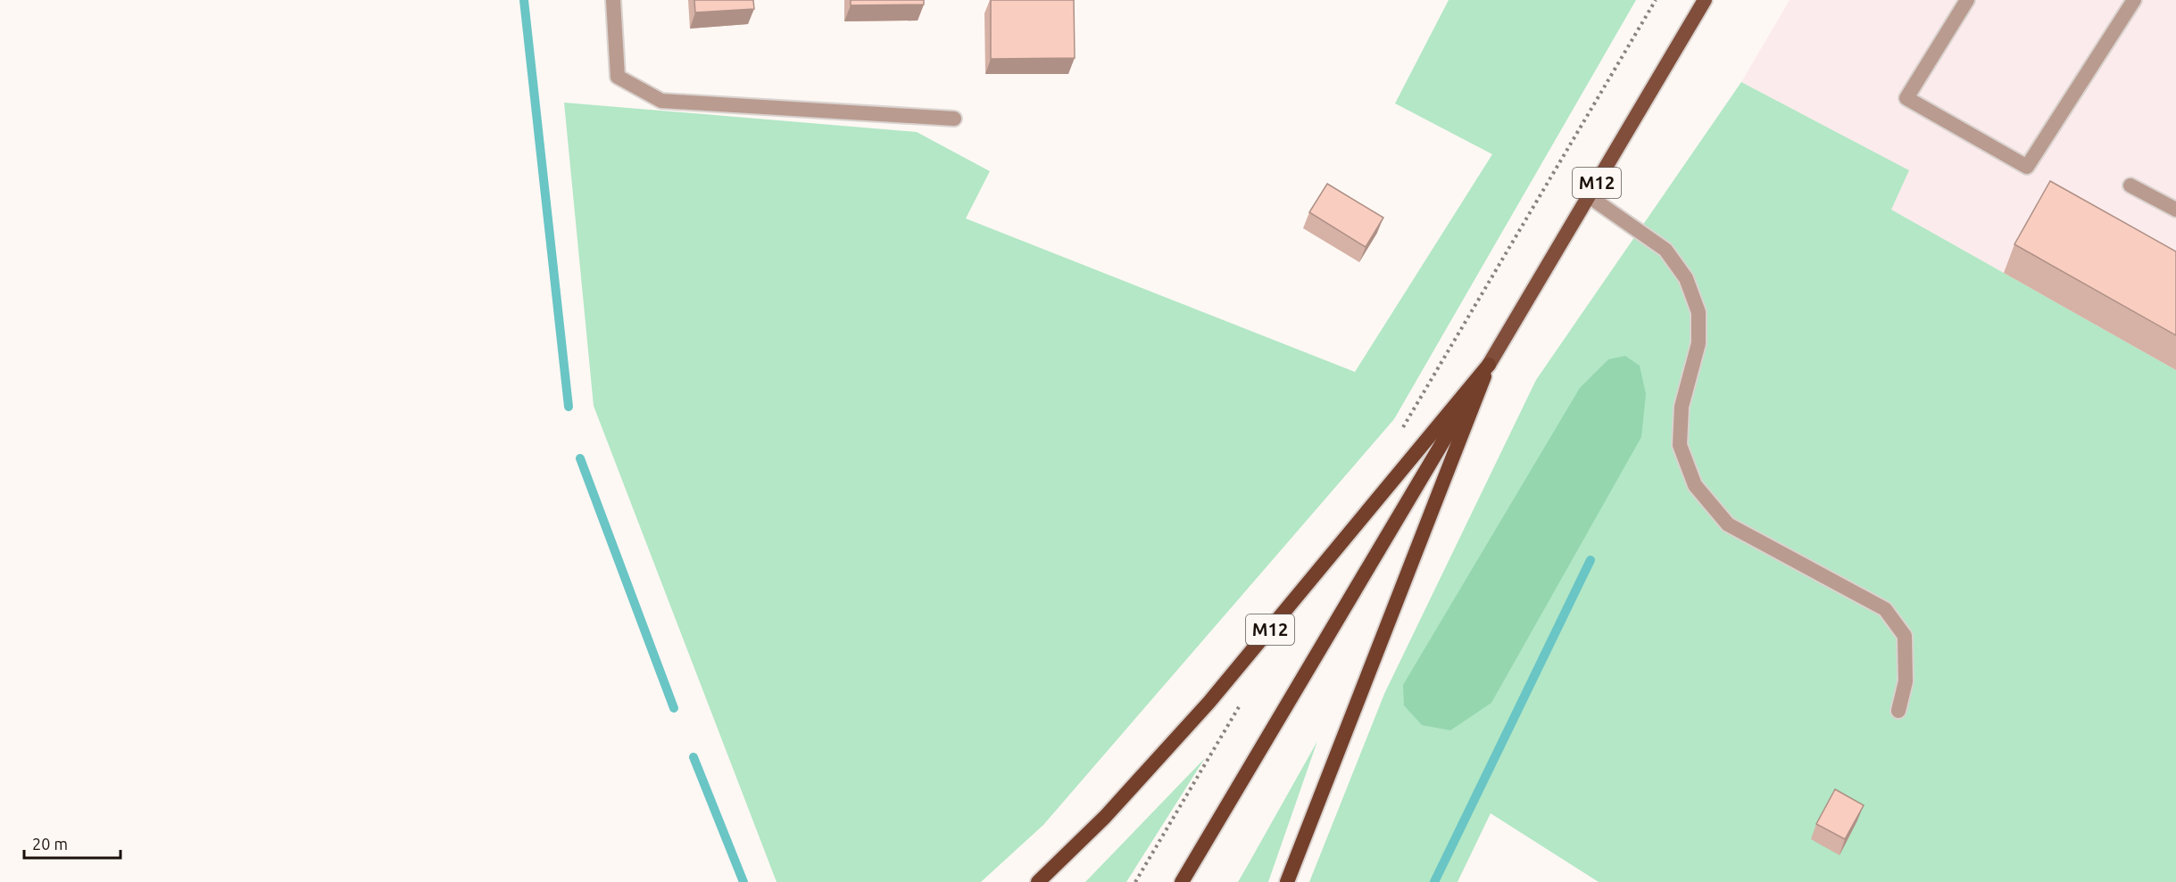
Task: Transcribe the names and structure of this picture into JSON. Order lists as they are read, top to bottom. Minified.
{"streets":{"highway":["М12"]},"scale_bar":"20 m"}
